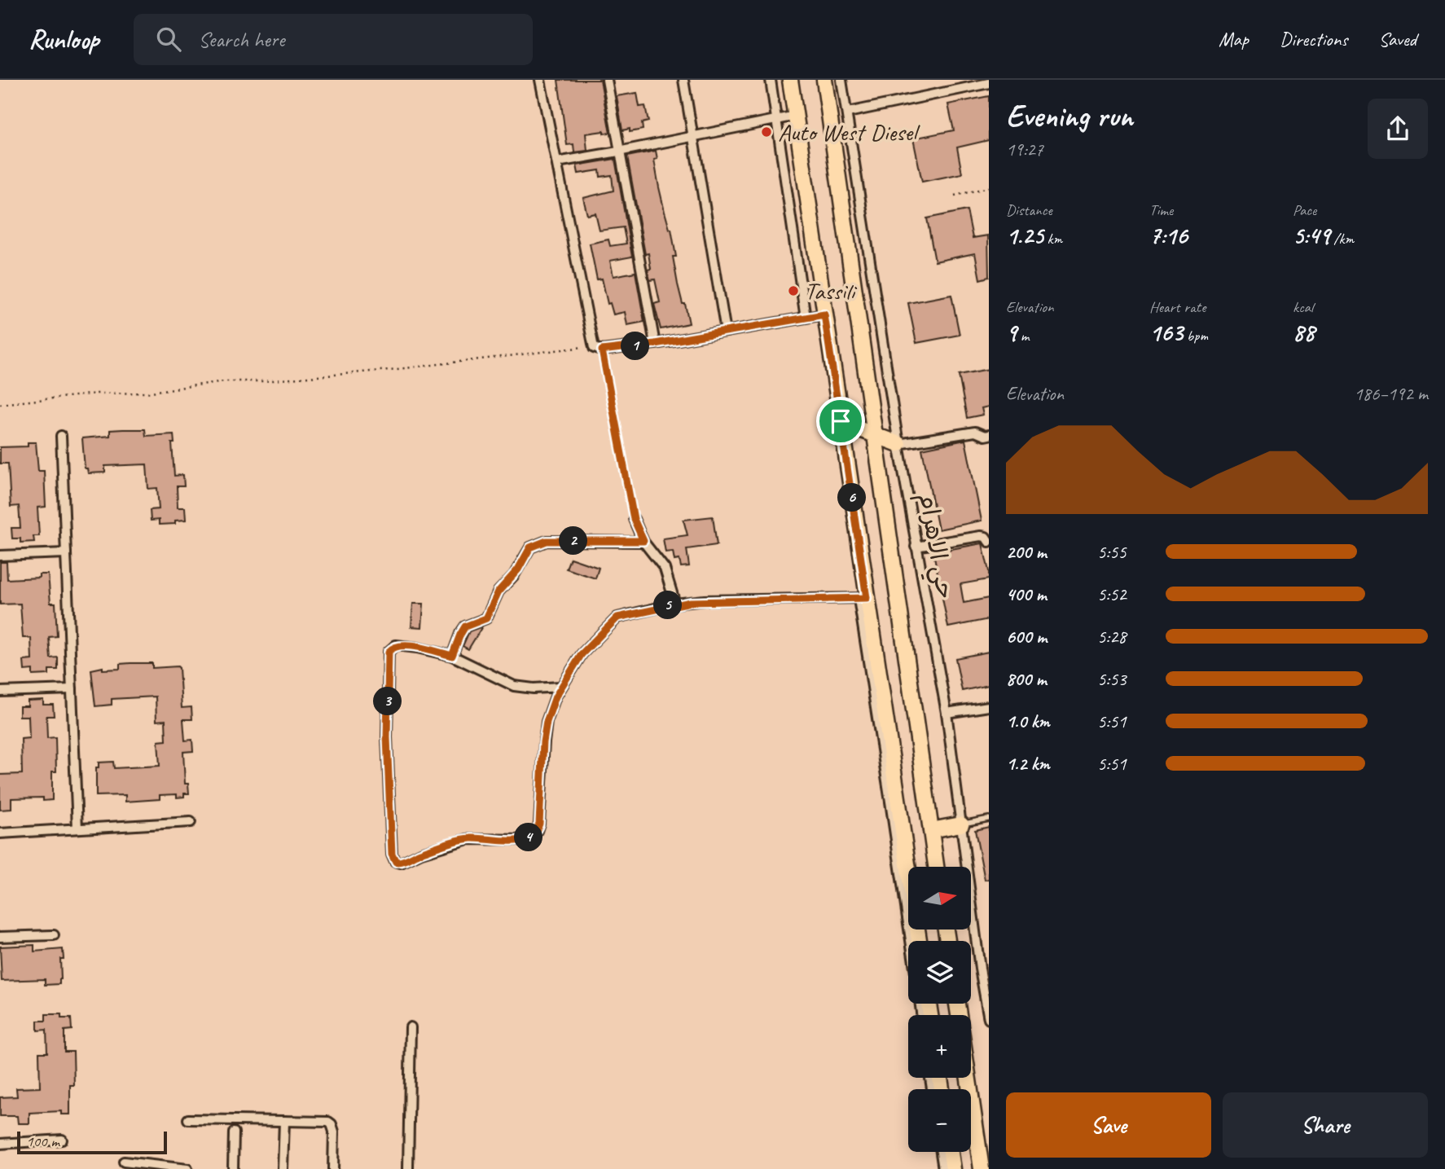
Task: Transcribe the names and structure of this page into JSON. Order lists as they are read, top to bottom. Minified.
{"streets":{"street":["حي الاهرام"]},"places":["Auto West Diesel","Tassili"],"scale_bar":"100 m","north":"right","page":{"header":"Runloop","search":"Search here","nav":["Map","Directions","Saved"],"heading":["Evening run","19:27"],"stats":[["Distance","1.25 km"],["Time","7:16"],["Pace","5:49 /km"],["Elevation","9 m"],["Heart rate","163 bpm"],["kcal","88"]],"pins":["1","6","2","5","3","4"],"chart":["Elevation","186–192 m"],"list":[{"name":"200 m","note":"5:55"},{"name":"400 m","note":"5:52"},{"name":"600 m","note":"5:28"},{"name":"800 m","note":"5:53"},{"name":"1.0 km","note":"5:51"},{"name":"1.2 km","note":"5:51"}],"map_buttons":["+","−"],"buttons":["Save","Share"],"scale":"100 m"}}
